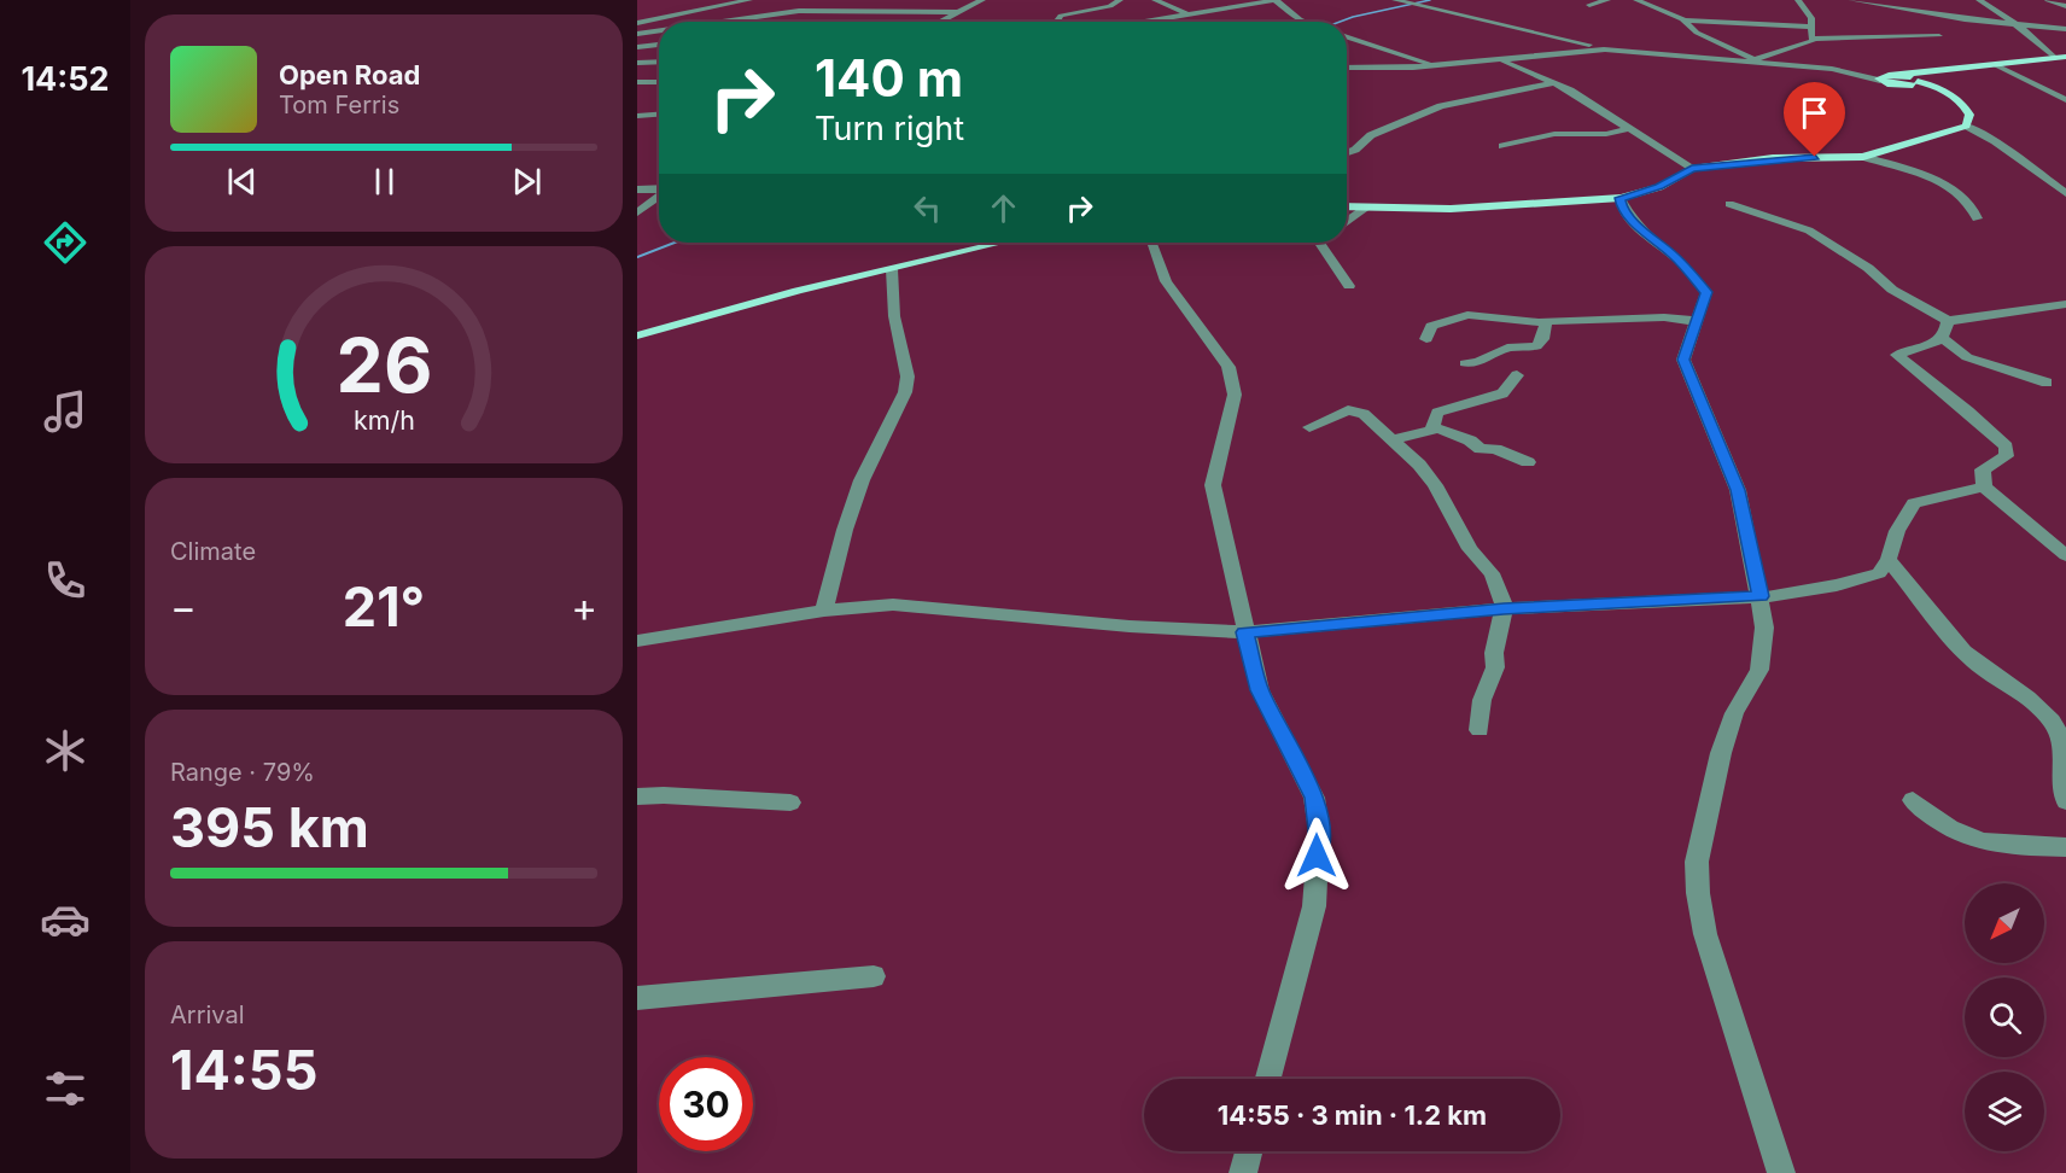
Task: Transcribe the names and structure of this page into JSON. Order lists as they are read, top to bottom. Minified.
{"north":"bottom left","page":{"tabs":"14:52","turn":["140 m","Turn right"],"song":["Open Road","Tom Ferris"],"tile":["Climate",["Range · 79%","395 km"],["Arrival","14:55"]],"heat":["−","21°","+"],"limit":"30","trip":"14:55 · 3 min · 1.2 km","gauge":["26","km/h"]}}
